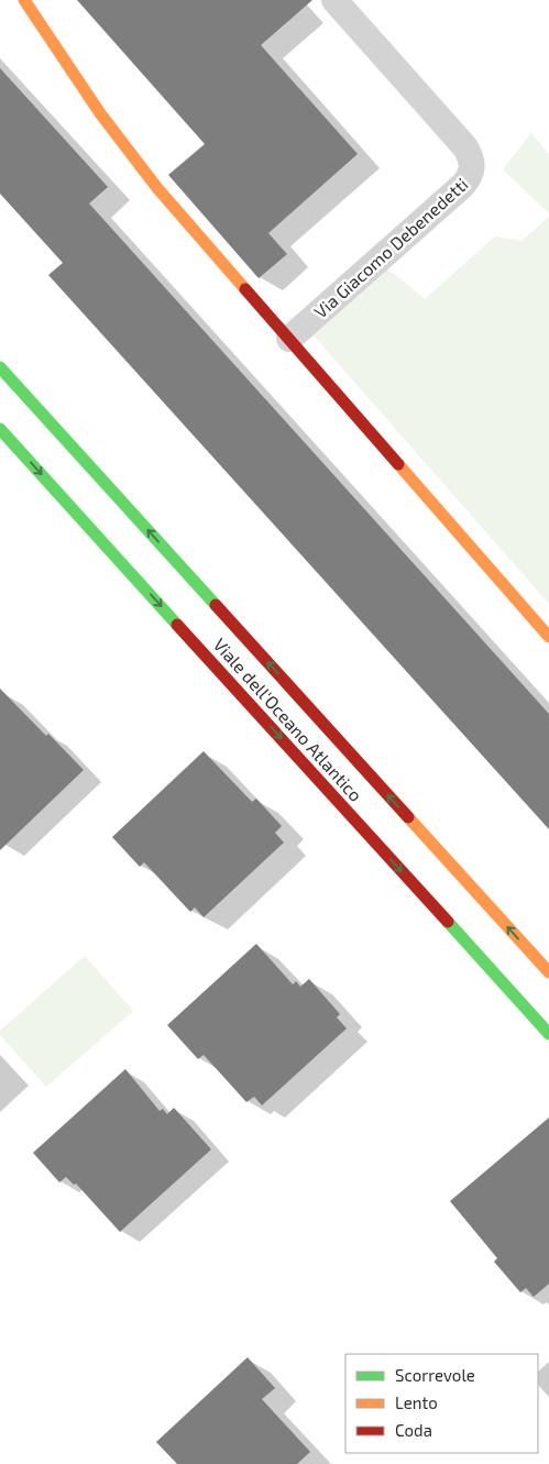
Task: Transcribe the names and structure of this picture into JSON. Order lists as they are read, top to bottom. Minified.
{"streets":{"main road":["Viale dell'Oceano Atlantico"],"street":["Via Giacomo Debenedetti"]},"legend":["Scorrevole","Lento","Coda"]}
